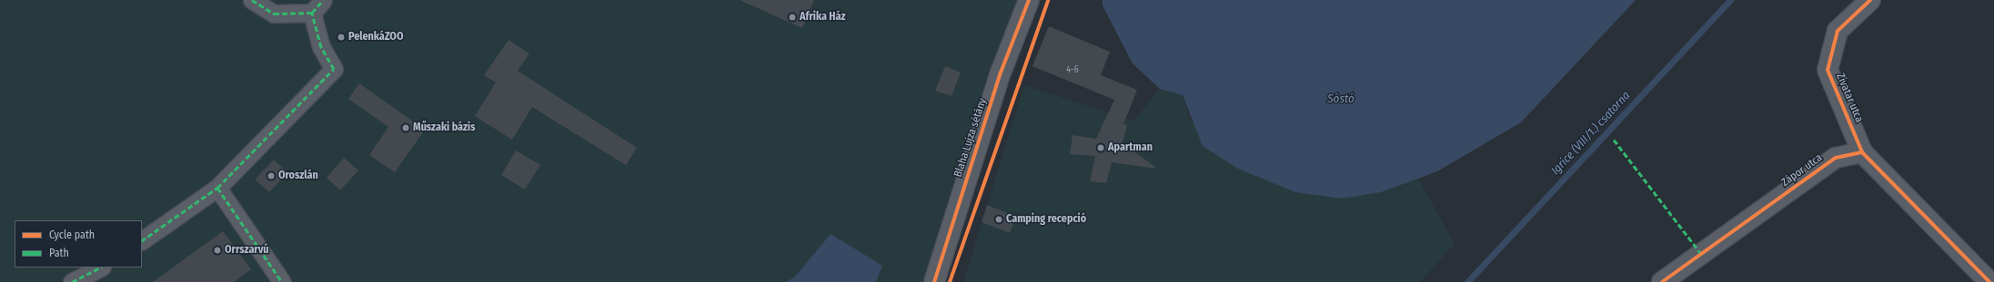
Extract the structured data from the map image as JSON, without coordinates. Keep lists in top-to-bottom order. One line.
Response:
{"streets":{"street":["Zivatar utca","Blaha Lujza sétány","Zápor utca"]},"crossings":[["Zivatar utca","Zápor utca"]],"water":["Sóstó","Igrice (VIII/1.) csatorna"],"places":["Afrika Ház","PelenkáZOO","Műszaki bázis","Apartman","Oroszlán","Camping recepció","Orrszarvú"],"house_numbers":["4-6"],"legend":["Cycle path","Path"]}
